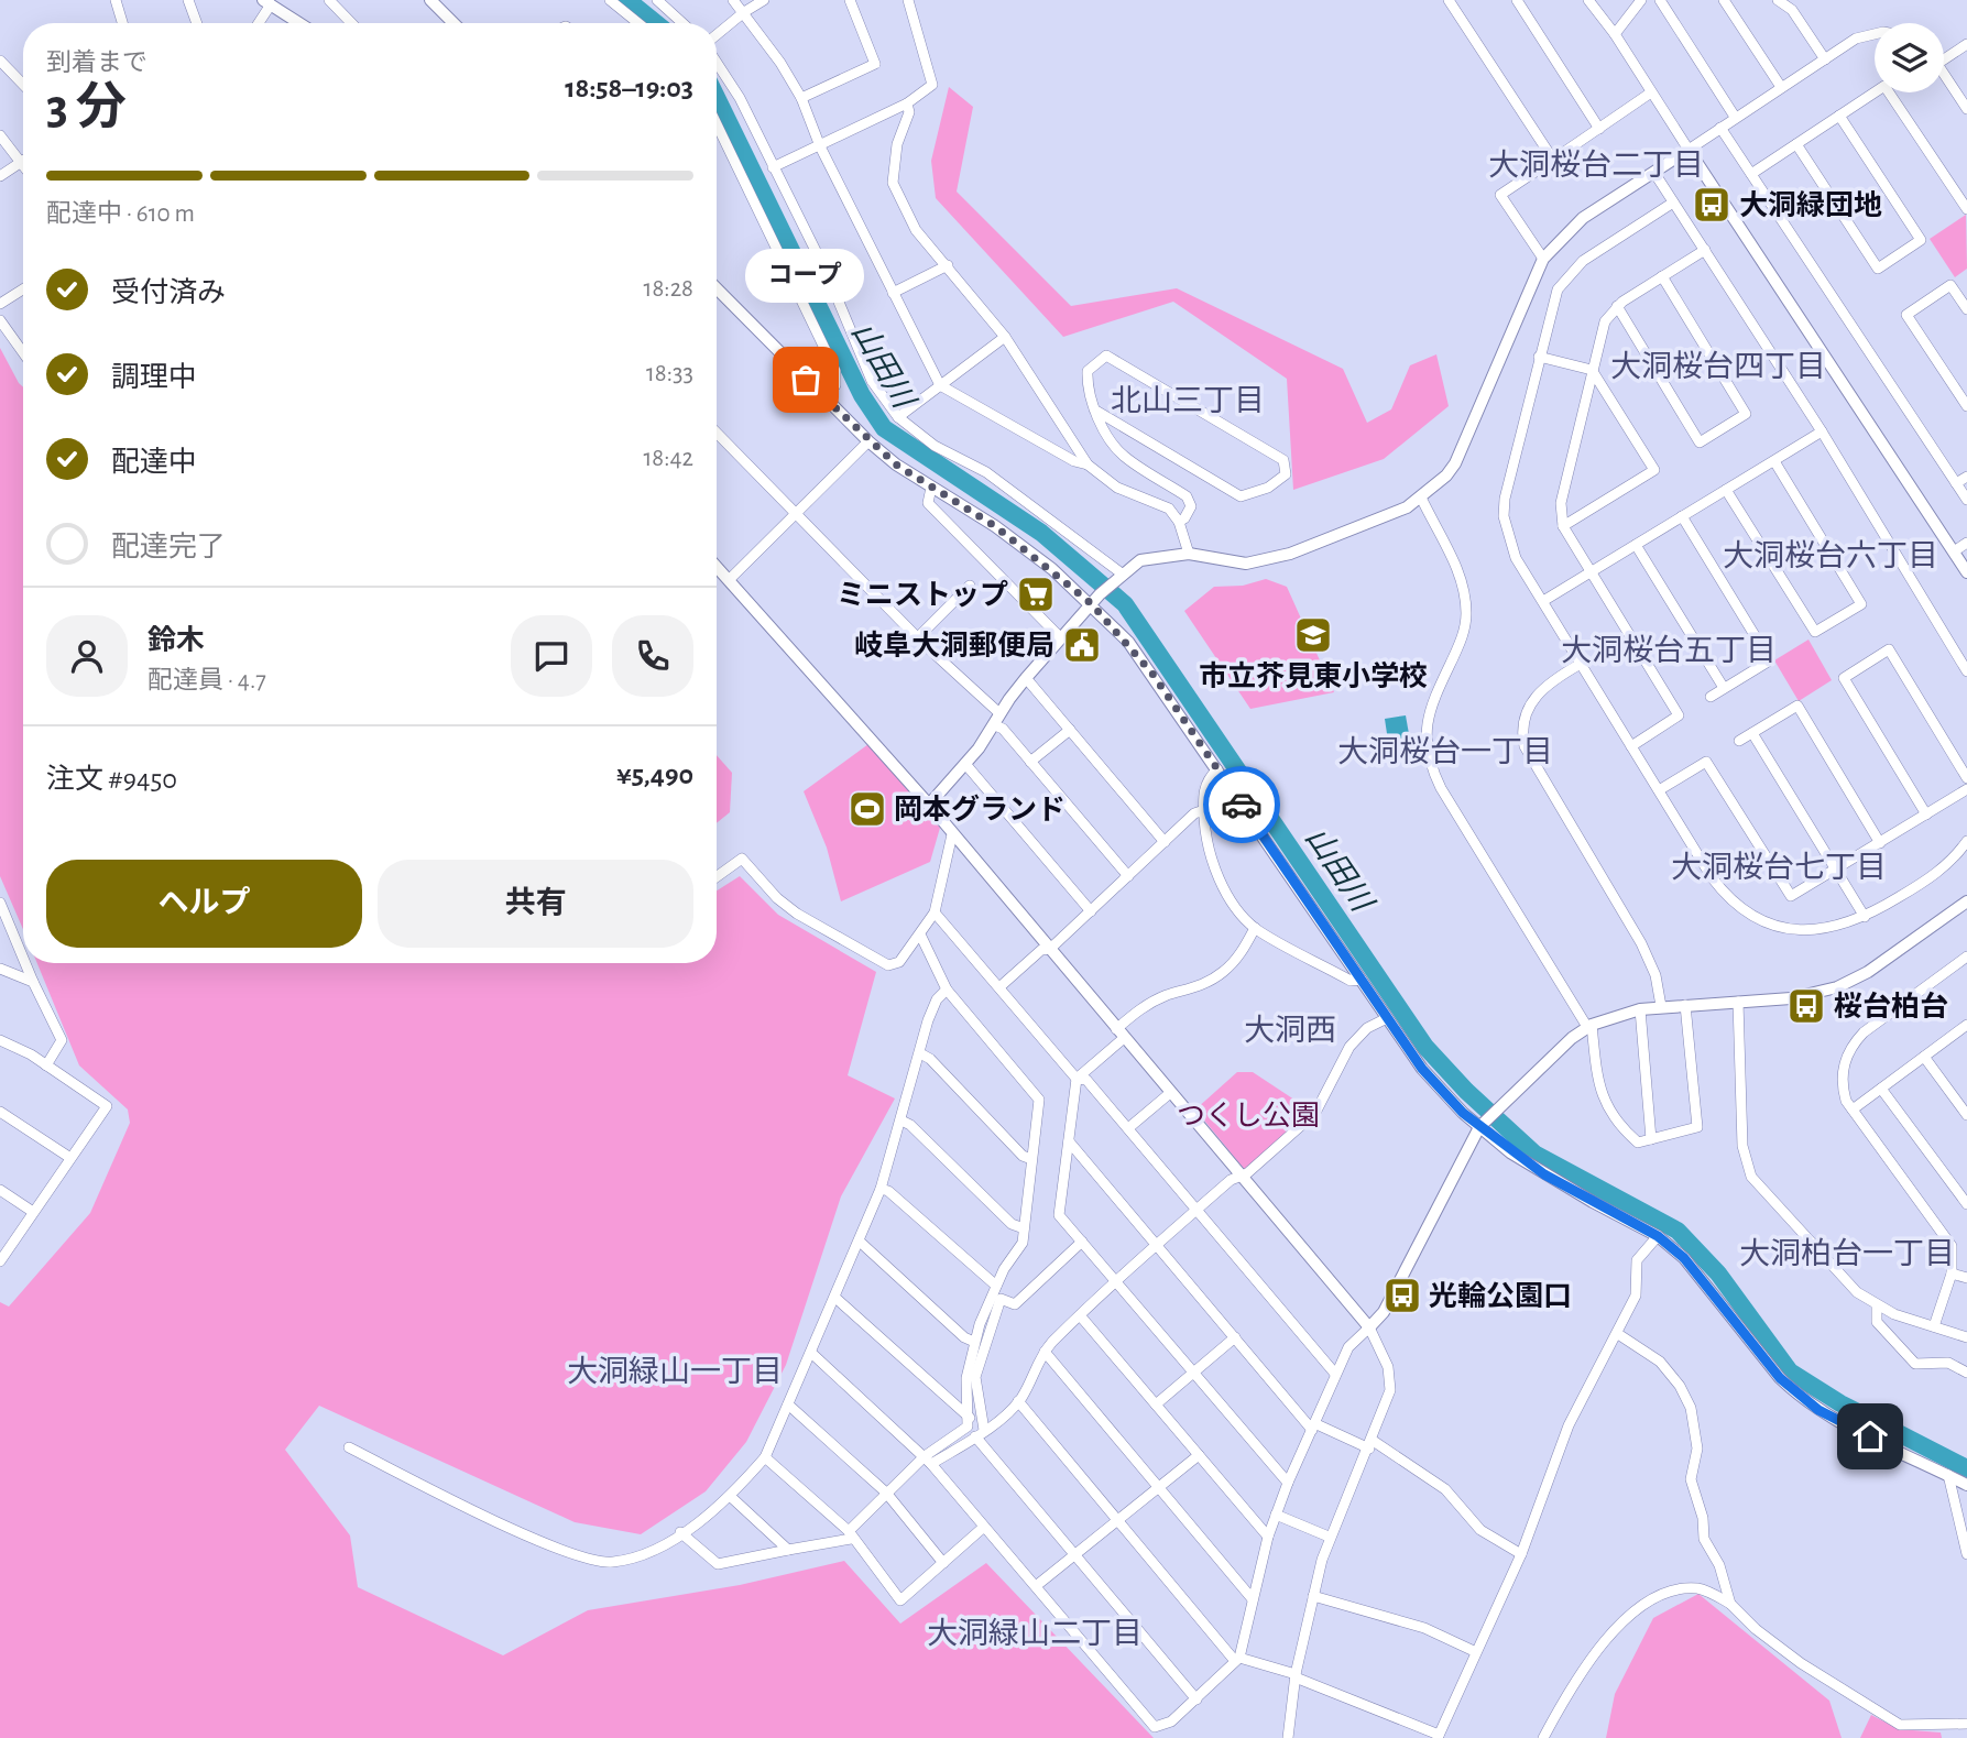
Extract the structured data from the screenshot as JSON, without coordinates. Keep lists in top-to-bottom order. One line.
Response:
{"districts":["大洞桜台二丁目","大洞桜台四丁目","北山三丁目","大洞桜台六丁目","大洞桜台五丁目","大洞桜台一丁目","大洞桜台七丁目","大洞西","大洞柏台一丁目","大洞緑山一丁目","大洞緑山二丁目"],"water":["山田川"],"parks":["つくし公園"],"places":{"bus stop":["大洞緑団地","桜台柏台","光輪公園口"],"other":["コープ"],"supermarket":["ミニストップ"],"school or university":["市立芥見東小学校"],"public building":["岐阜大洞郵便局"],"sports":["岡本グランド"]},"page":{"heading":["3 分","到着まで","18:58–19:03"],"panel":["鈴木","配達員 · 4.7","注文 #9450","¥5,490"],"bar":"配達中 · 610 m","list":[["受付済み","18:28"],["調理中","18:33"],["配達中","18:42"],"配達完了"],"bubble":"コープ","buttons":["ヘルプ","共有"]}}
